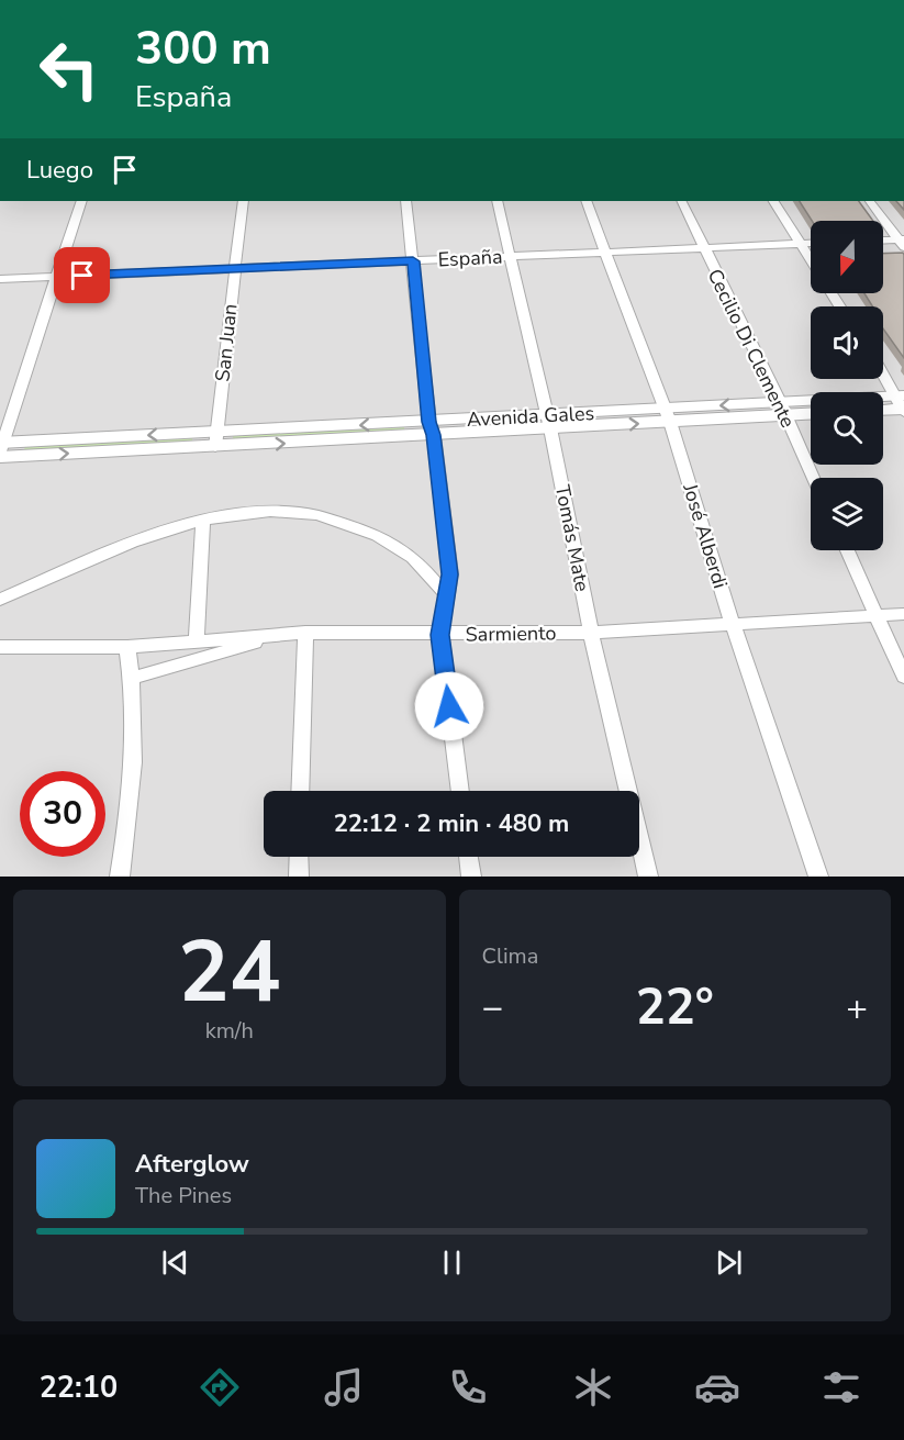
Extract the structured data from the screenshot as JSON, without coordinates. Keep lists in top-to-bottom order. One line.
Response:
{"streets":{"street":["España","San Juan","Cecilio Di Clemente","Avenida Gales","José Alberdi","Tomás Mate","Sarmiento"]},"crossings":[["España","San Juan"],["España","Cecilio Di Clemente"],["España","José Alberdi"],["España","Tomás Mate"],["San Juan","Avenida Gales"],["Cecilio Di Clemente","Avenida Gales"],["Avenida Gales","José Alberdi"],["Avenida Gales","Tomás Mate"],["José Alberdi","Sarmiento"],["Tomás Mate","Sarmiento"]],"north":"bottom","page":{"turn":["300 m","España"],"then":"Luego","limit":"30","trip":"22:12 · 2 min · 480 m","tile":[["24","km/h"],"Clima"],"heat":["−","22°","+"],"song":["Afterglow","The Pines"],"tabs":"22:10"}}
